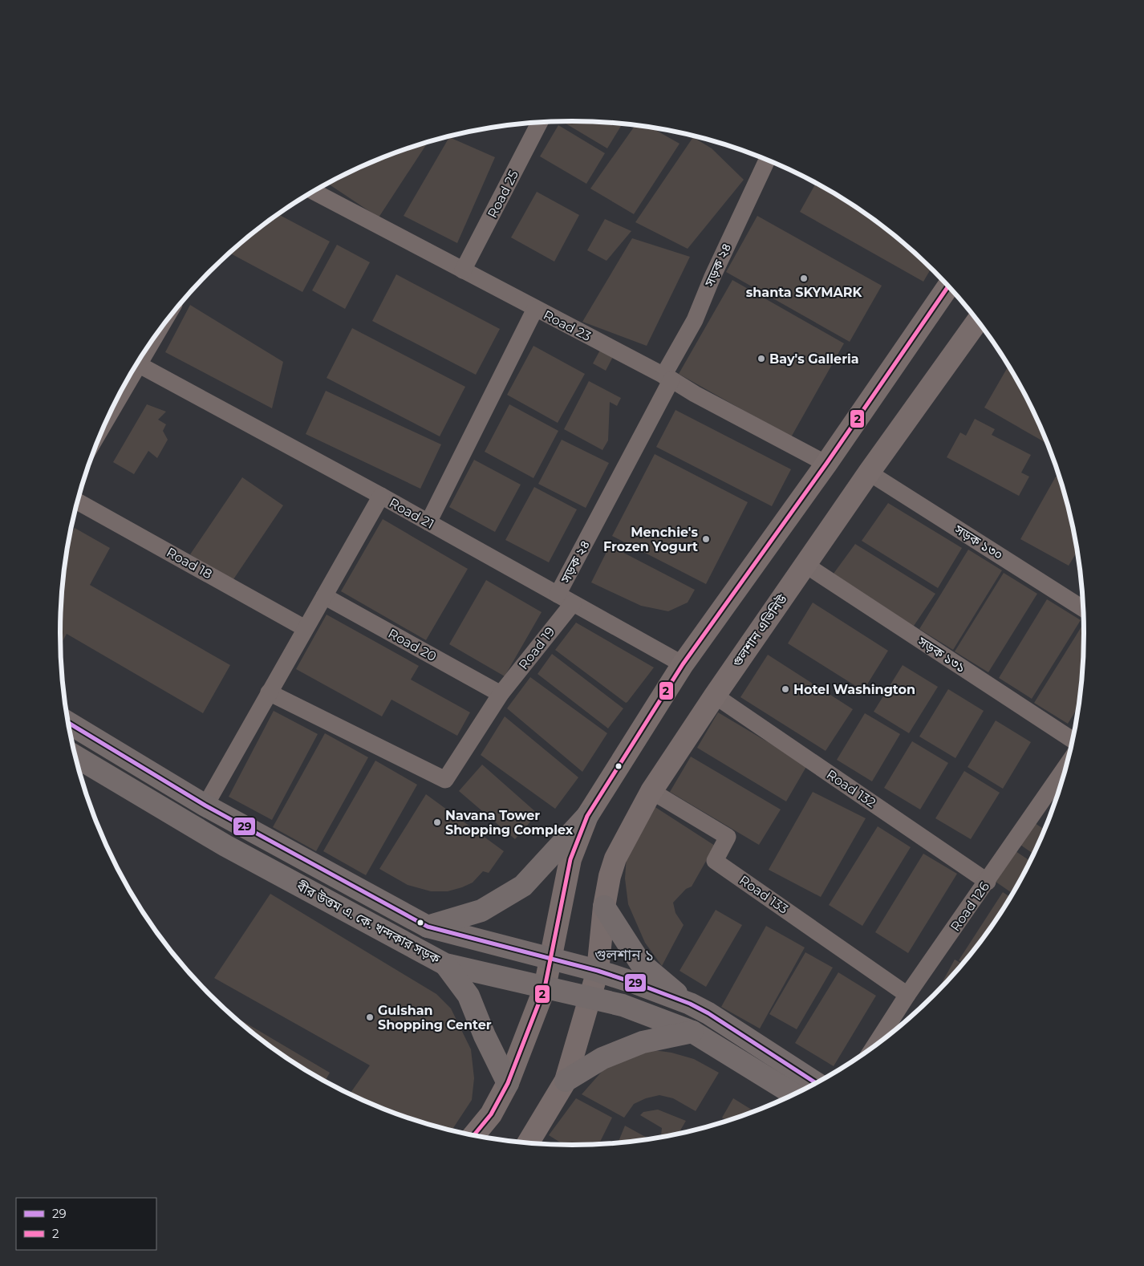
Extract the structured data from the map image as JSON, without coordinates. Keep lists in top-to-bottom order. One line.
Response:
{"streets":{"main road":["গুলশান এভিনিউ","বীর উত্তম এ. কে. খন্দকার সড়ক"],"street":["Road 25","সড়ক ২৪","Road 23","Road 21","সড়ক ১৩০","Road 18","Road 20","Road 19","সড়ক ১৩১","Road 132","Road 133","Road 126"]},"crossings":[["Road 25","Road 23"],["সড়ক ২৪","Road 23"],["সড়ক ২৪","Road 21"],["Road 21","Road 19"],["সড়ক ১৩০","গুলশান এভিনিউ"],["গুলশান এভিনিউ","সড়ক ১৩১"],["গুলশান এভিনিউ","Road 132"],["গুলশান এভিনিউ","Road 133"],["গুলশান এভিনিউ","বীর উত্তম এ. কে. খন্দকার সড়ক"],["Road 20","Road 19"],["Road 132","Road 126"],["Road 133","Road 126"]],"districts":["গুলশান ১"],"places":["shanta SKYMARK","Bay's Galleria","Menchie's Frozen Yogurt","Hotel Washington","Navana Tower Shopping Complex","Gulshan Shopping Center"],"lines":["transit line 2","transit line 29"],"legend":["29","2"]}
